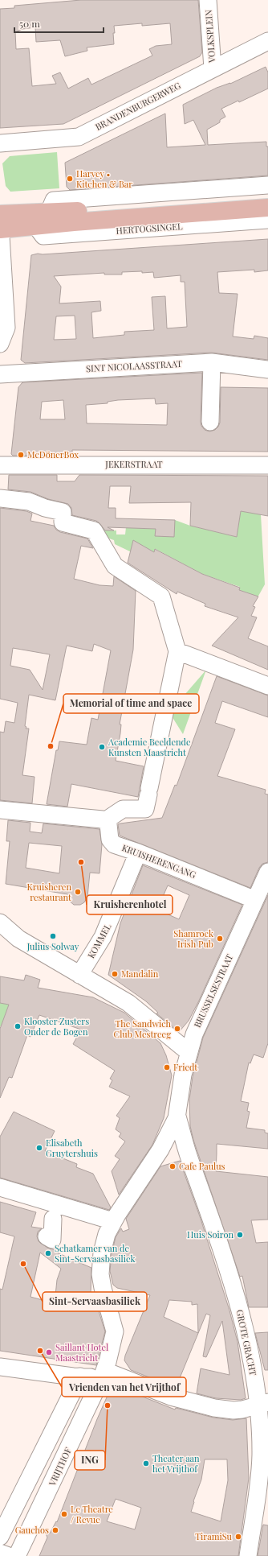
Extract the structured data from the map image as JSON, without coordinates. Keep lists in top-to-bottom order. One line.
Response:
{"streets":{"main road":["HERTOGSINGEL"],"street":["VOLKSPLEIN","BRANDENBURGERWEG","SINT NICOLAASSTRAAT","JEKERSTRAAT","KRUISHERENGANG","KOMMEL","BRUSSELSESTRAAT","GROTE GRACHT","VRIJTHOF"]},"crossings":[["VOLKSPLEIN","BRANDENBURGERWEG"],["KRUISHERENGANG","KOMMEL"],["KRUISHERENGANG","BRUSSELSESTRAAT"],["BRUSSELSESTRAAT","GROTE GRACHT"],["BRUSSELSESTRAAT","VRIJTHOF"]],"places":["Harvey • Kitchen & Bar","McDönerBox","Memorial of time and space","Academie Beeldende Kunsten Maastricht","Kruisherenhotel","Kruisheren restaurant","Julius Solway","Shamrock Irish Pub","Mandalin","Klooster Zusters Onder de Bogen","The Sandwich Club Mestreeg","Friedt","Elisabeth Gruytershuis","Cafe Paulus","Huis Soiron","Schatkamer van de Sint-Servaasbasiliek","Sint-Servaasbasiliek","Vrienden van het Vrijthof","Saillant Hotel Maastricht","ING","Theater aan het Vrijthof","Le Theatre / Revue","Gauchos","TiramiSu"],"scale_bar":"50 m"}
